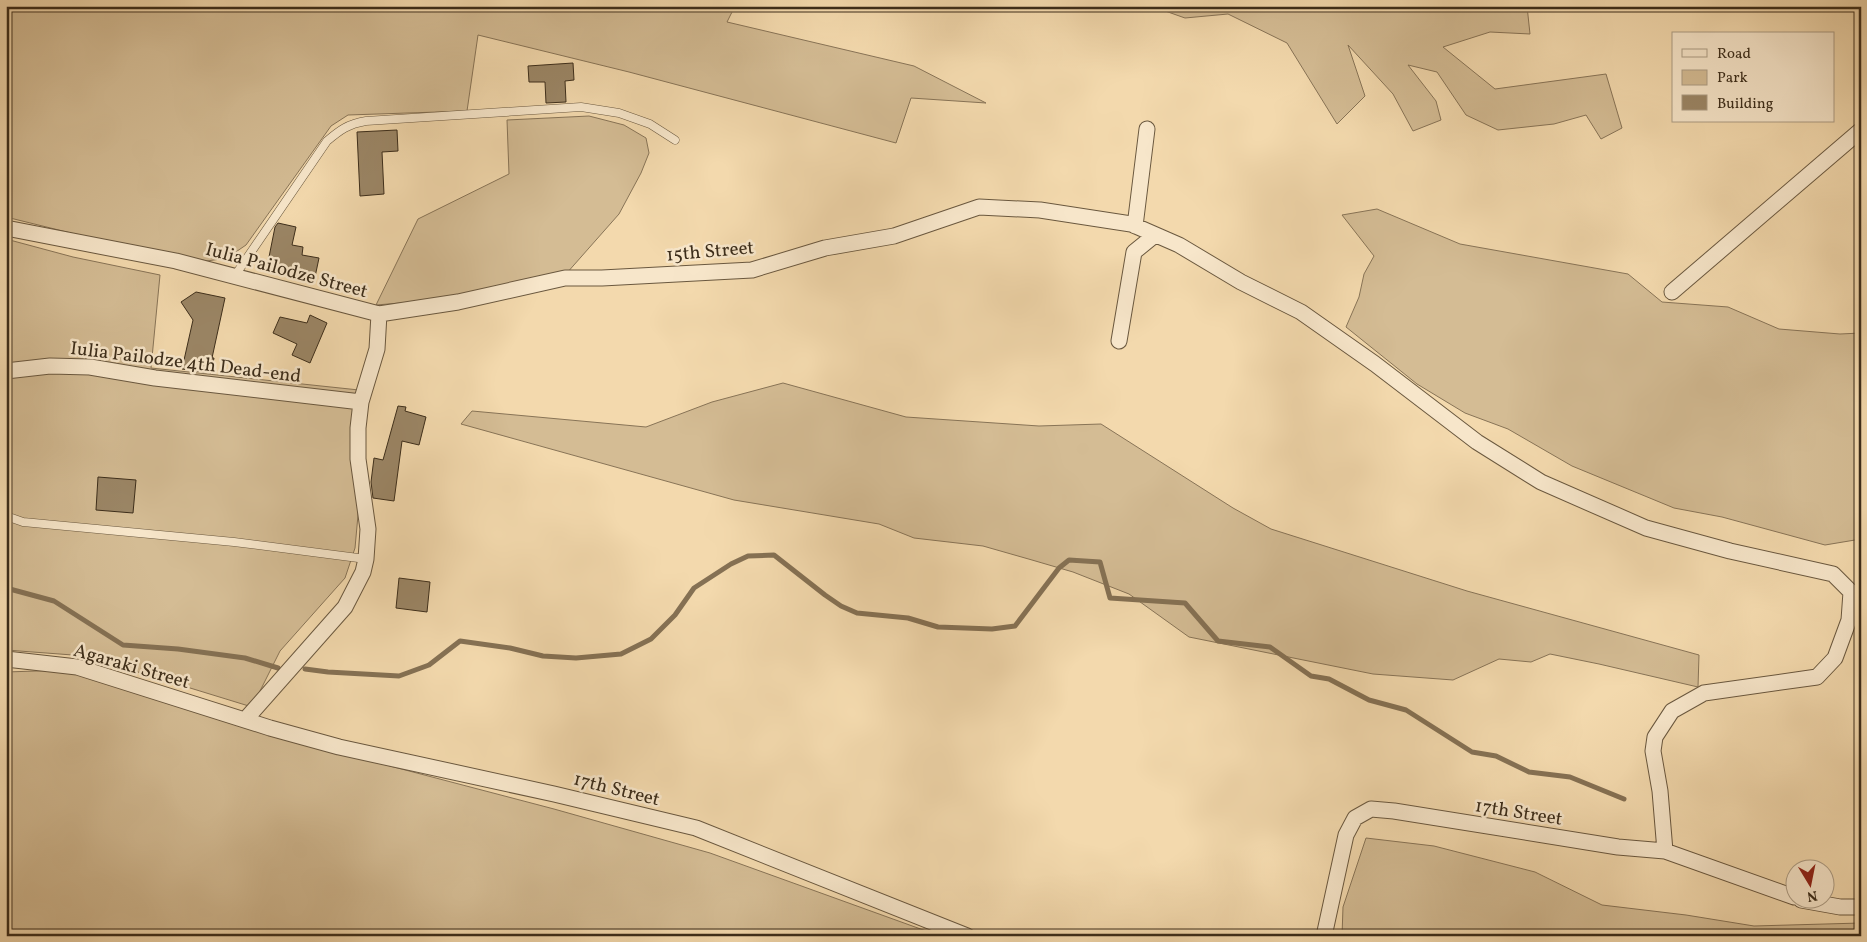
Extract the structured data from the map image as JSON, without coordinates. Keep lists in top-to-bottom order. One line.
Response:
{"streets":{"street":["15th Street","Iulia Pailodze Street","Iulia Pailodze 4th Dead-end","Agaraki Street","17th Street"]},"crossings":[["15th Street","Iulia Pailodze Street"],["15th Street","17th Street"],["Iulia Pailodze Street","Iulia Pailodze 4th Dead-end"],["Iulia Pailodze Street","Agaraki Street"],["Iulia Pailodze Street","17th Street"],["Agaraki Street","17th Street"]],"legend":["Road","Park","Building"],"north":"bottom"}
